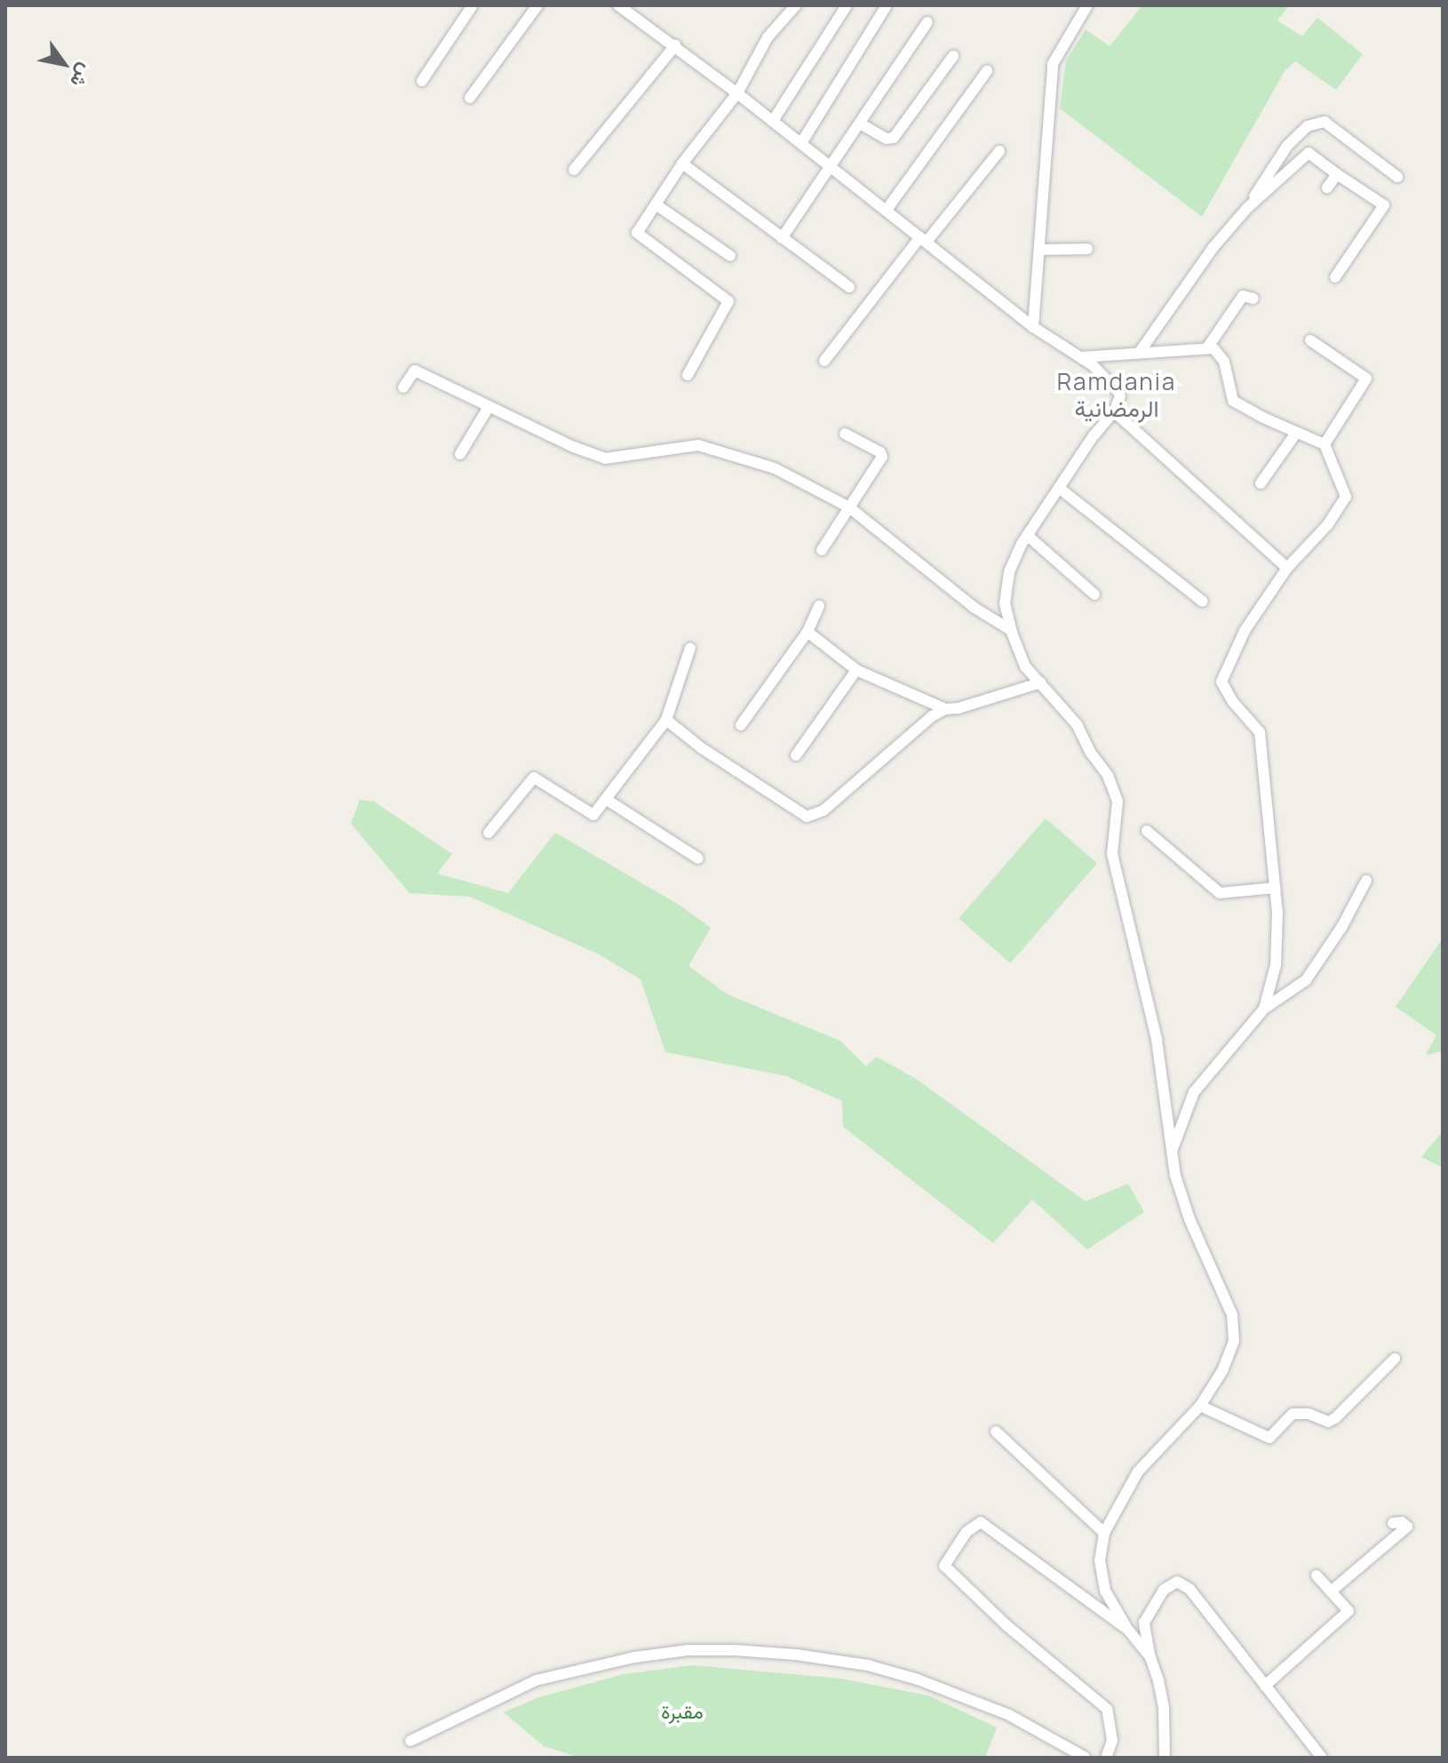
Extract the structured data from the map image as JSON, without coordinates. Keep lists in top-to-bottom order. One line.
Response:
{"districts":["Ramdania الرمضانية"],"parks":["مقبرة"],"north":"bottom right"}
